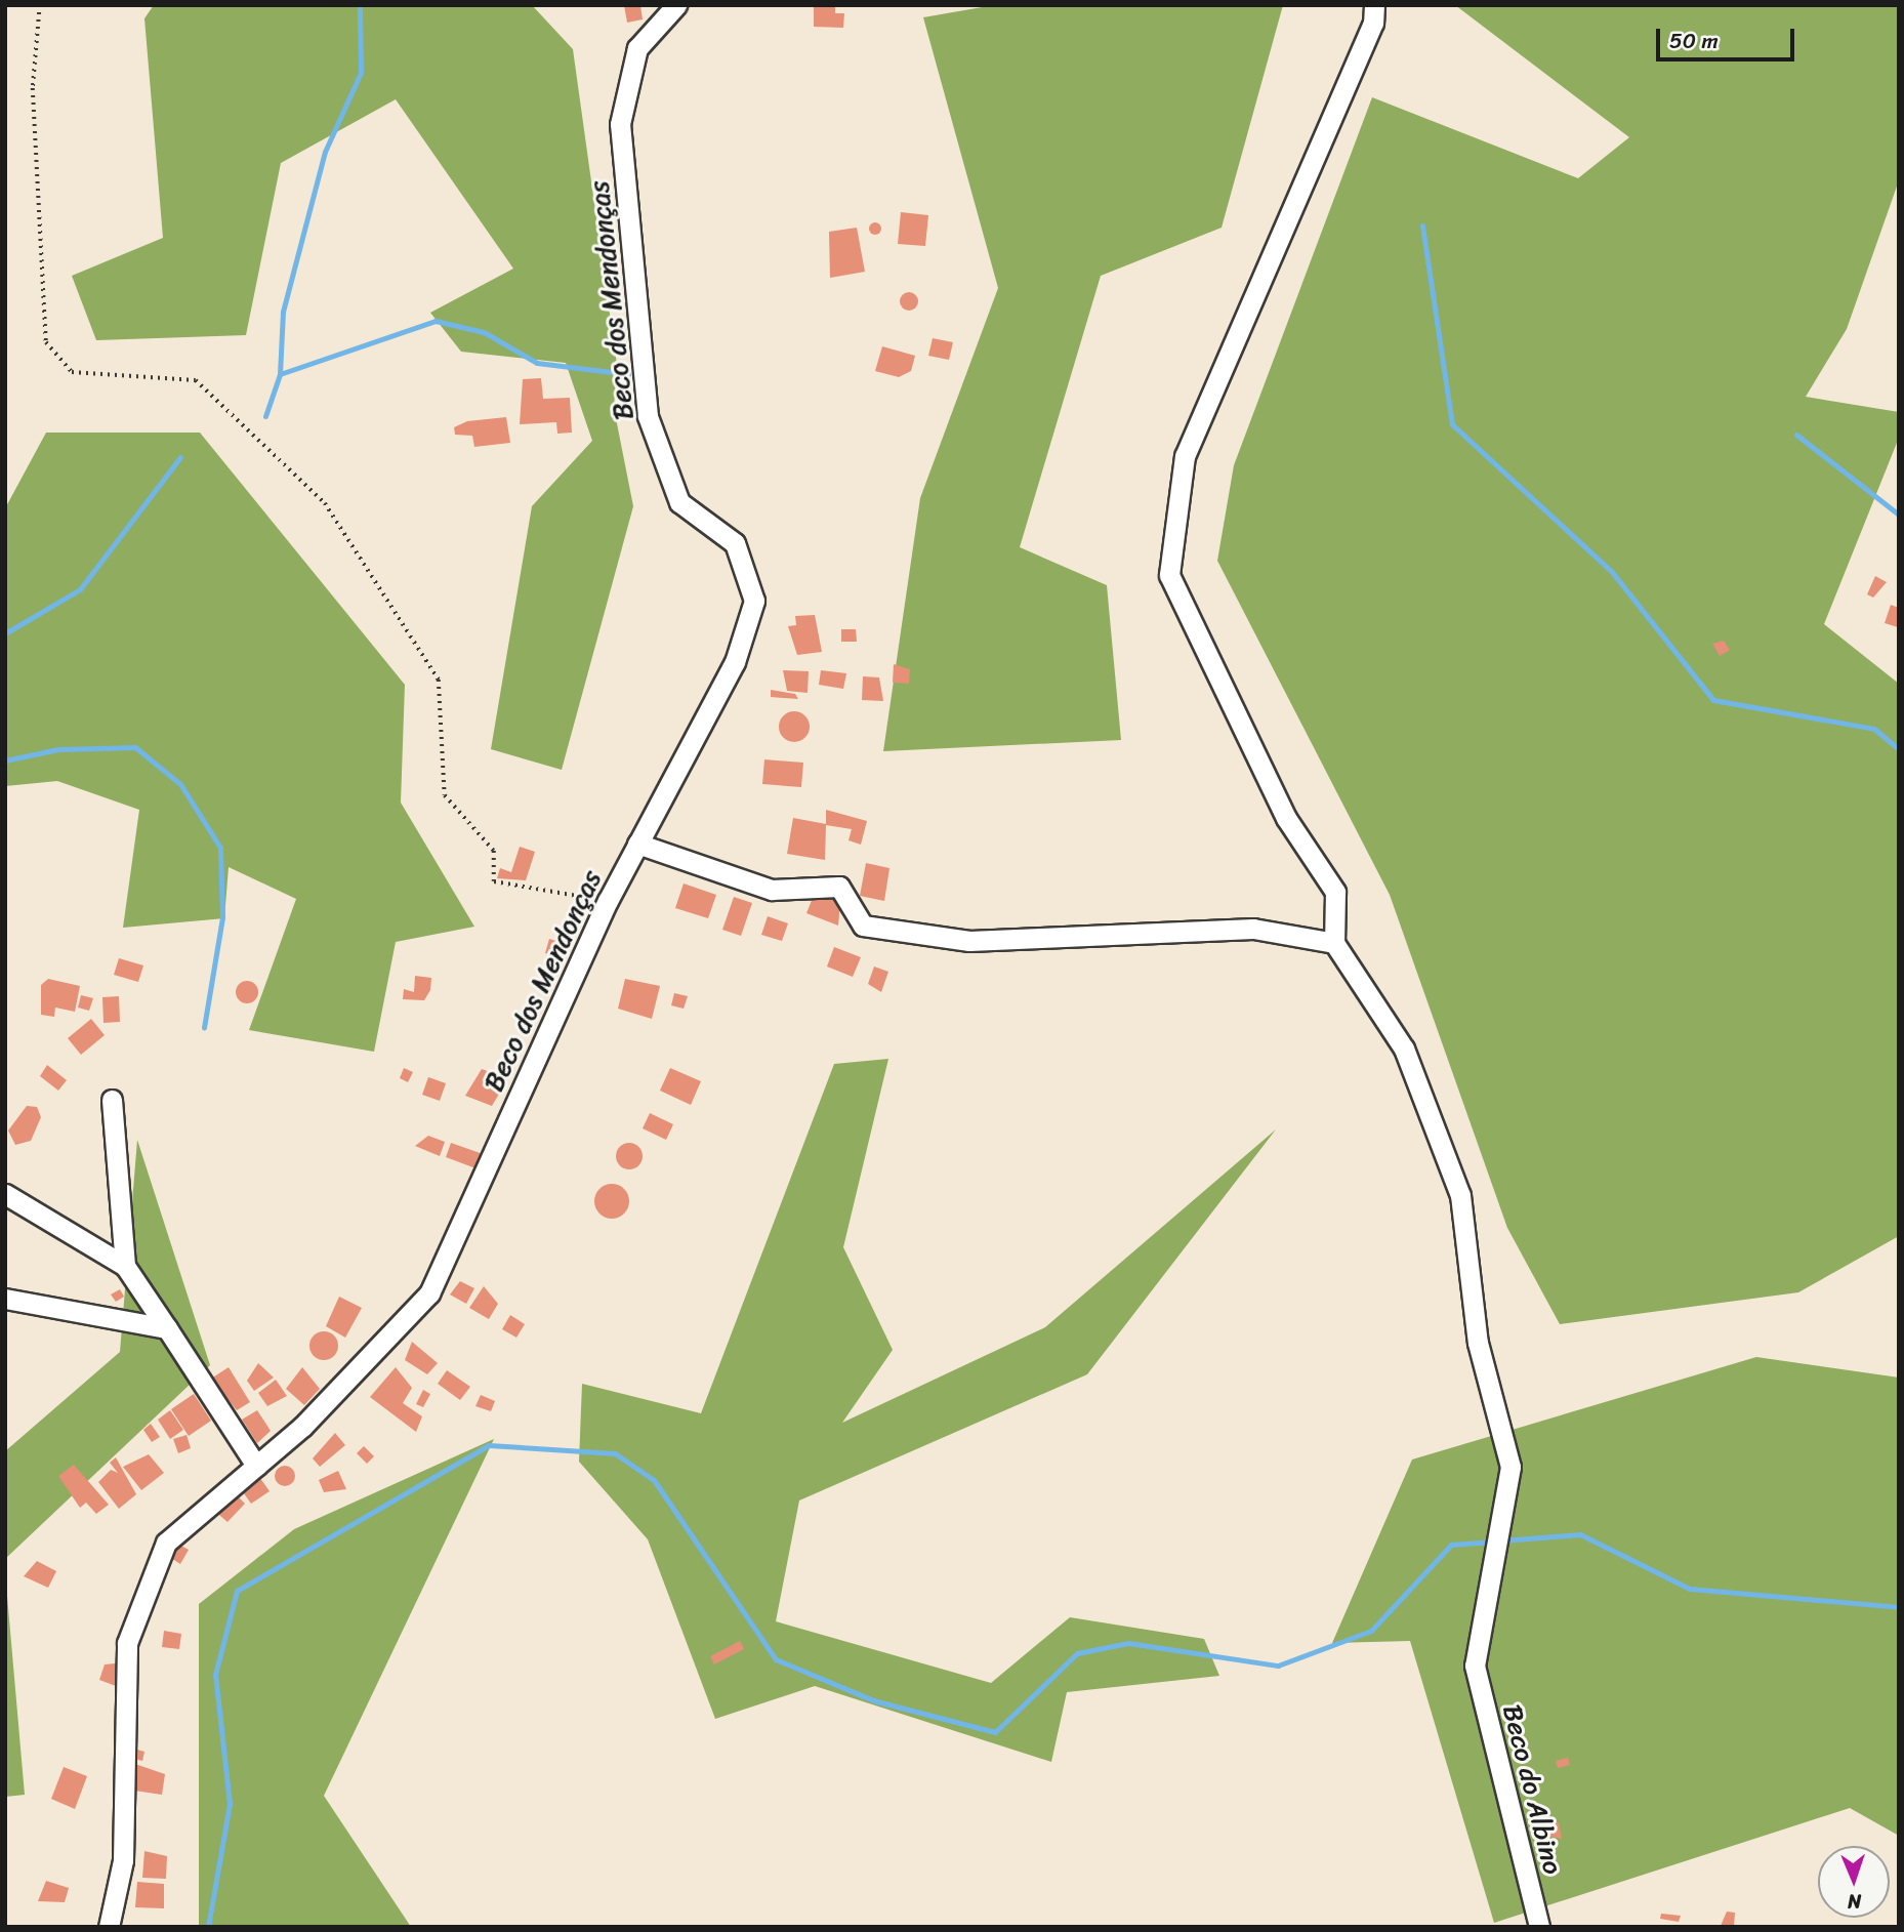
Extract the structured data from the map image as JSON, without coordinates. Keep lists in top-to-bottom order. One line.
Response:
{"streets":{"street":["Beco dos Mendonças","Beco do Albino"]},"scale_bar":"50 m","north":"bottom"}
